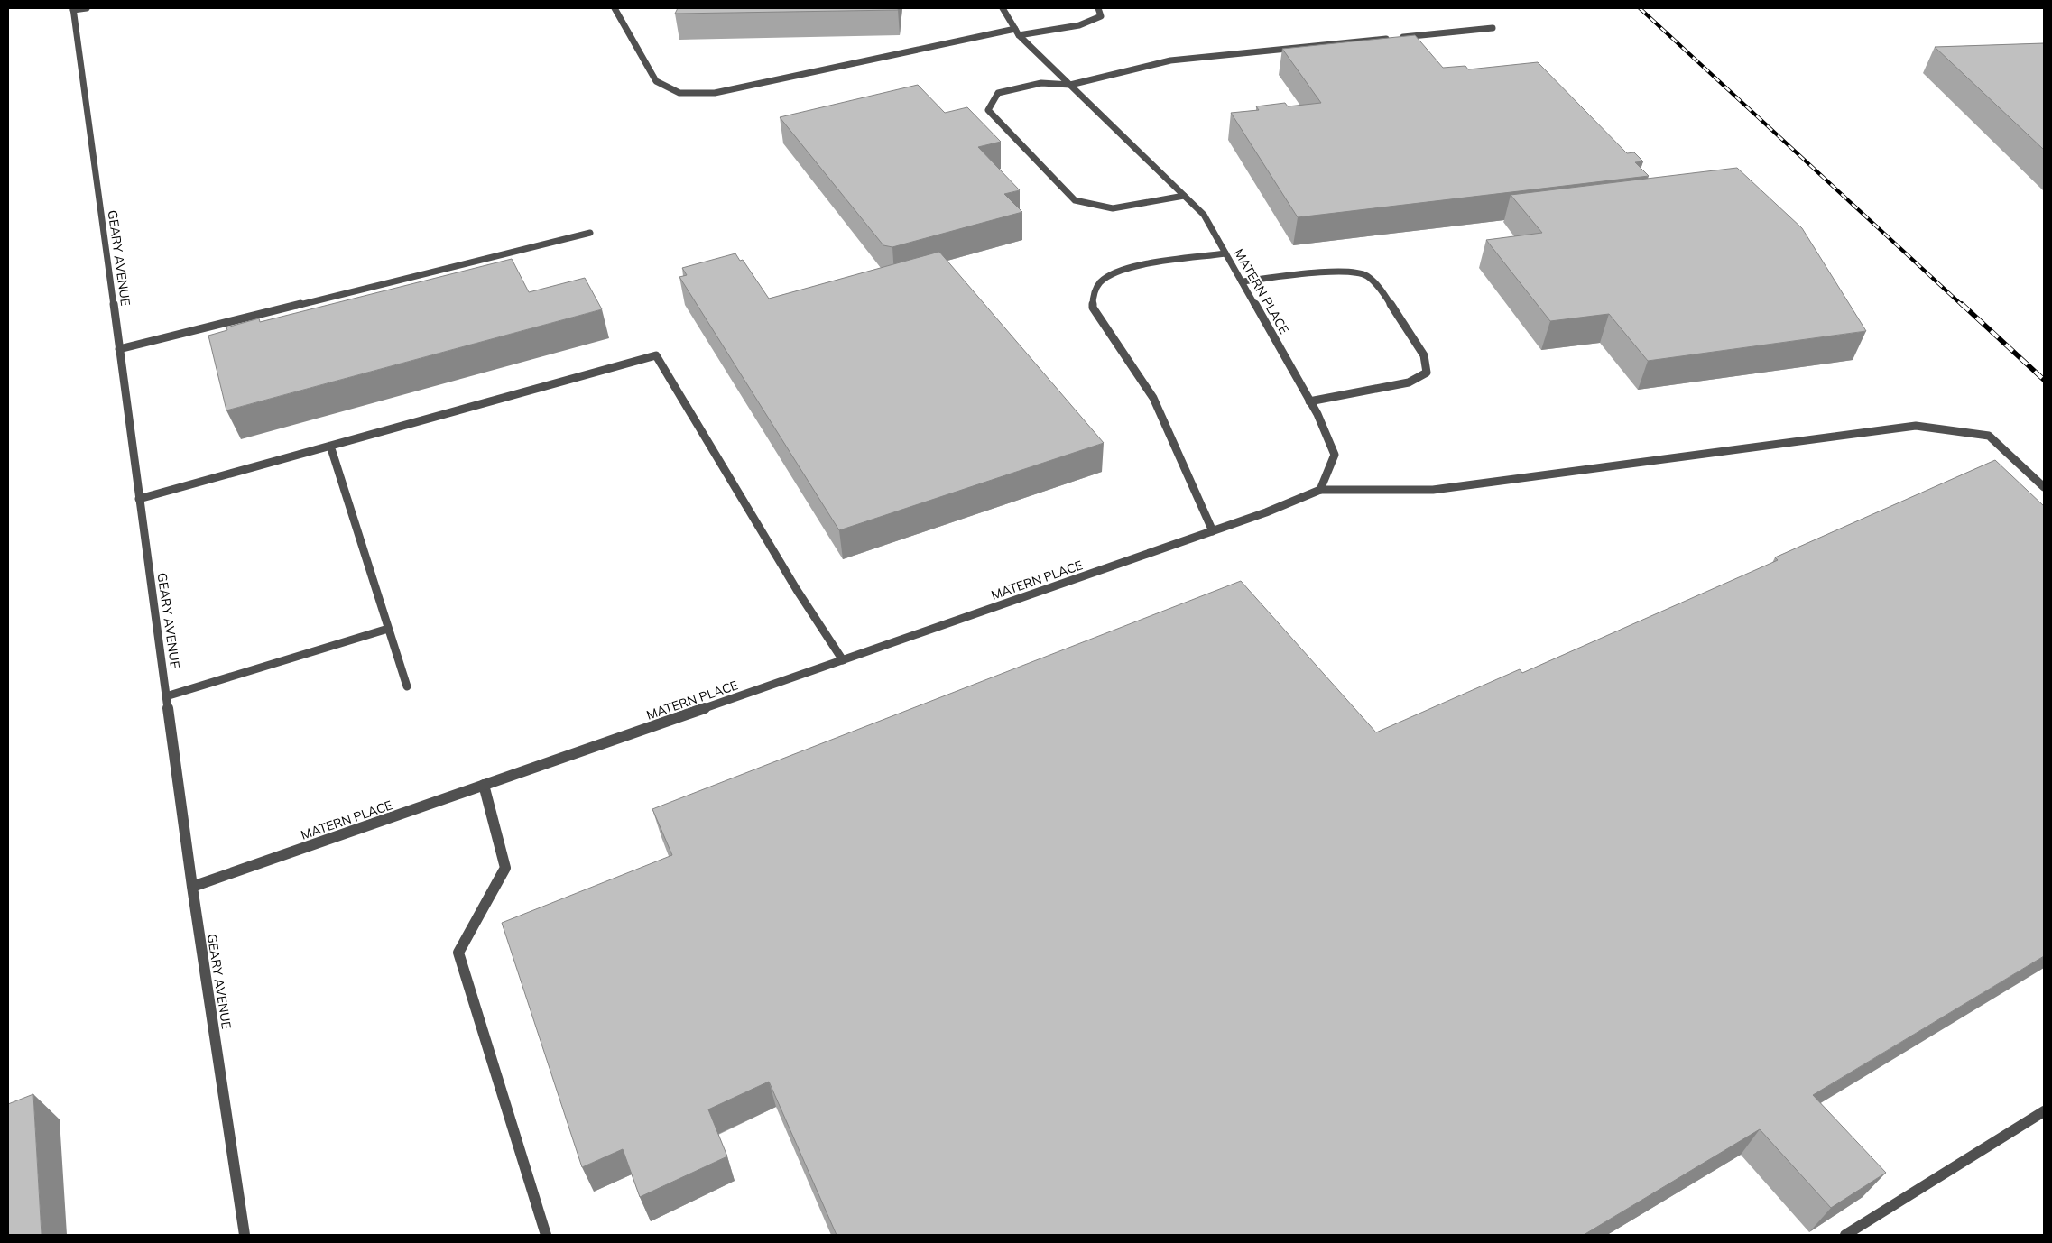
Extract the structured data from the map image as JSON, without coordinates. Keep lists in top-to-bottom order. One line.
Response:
{"streets":{"street":["GEARY AVENUE","MATERN PLACE"]},"crossings":[["GEARY AVENUE","MATERN PLACE"]]}
